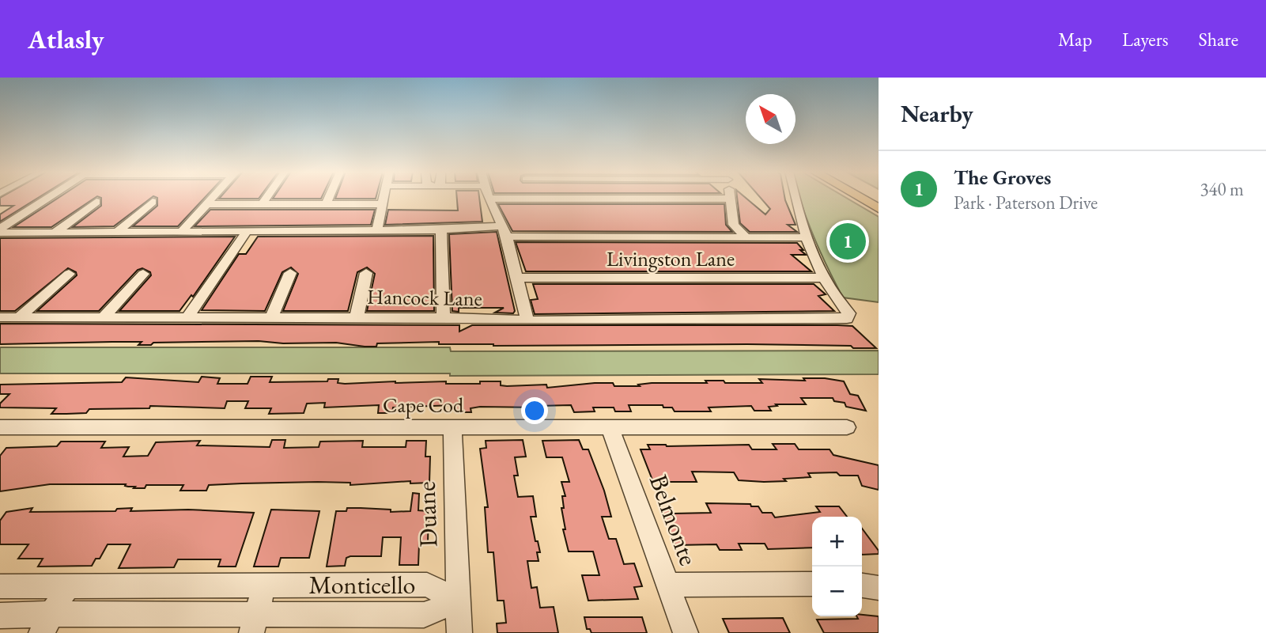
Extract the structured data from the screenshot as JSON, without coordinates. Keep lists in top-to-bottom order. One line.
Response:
{"streets":{"street":["Livingston Lane","Hancock Lane","Cape Cod","Duane","Belmonte","Monticello"]},"crossings":[["Livingston Lane","Hancock Lane"],["Cape Cod","Duane"],["Cape Cod","Belmonte"],["Duane","Monticello"]],"north":"top left","page":{"header":"Atlasly","nav":["Map","Layers","Share"],"heading":"Nearby","list":[{"mark":"1","name":"The Groves","note":"Park · Paterson Drive","value":"340 m"}],"pins":"1","map_buttons":["+","−"]}}
